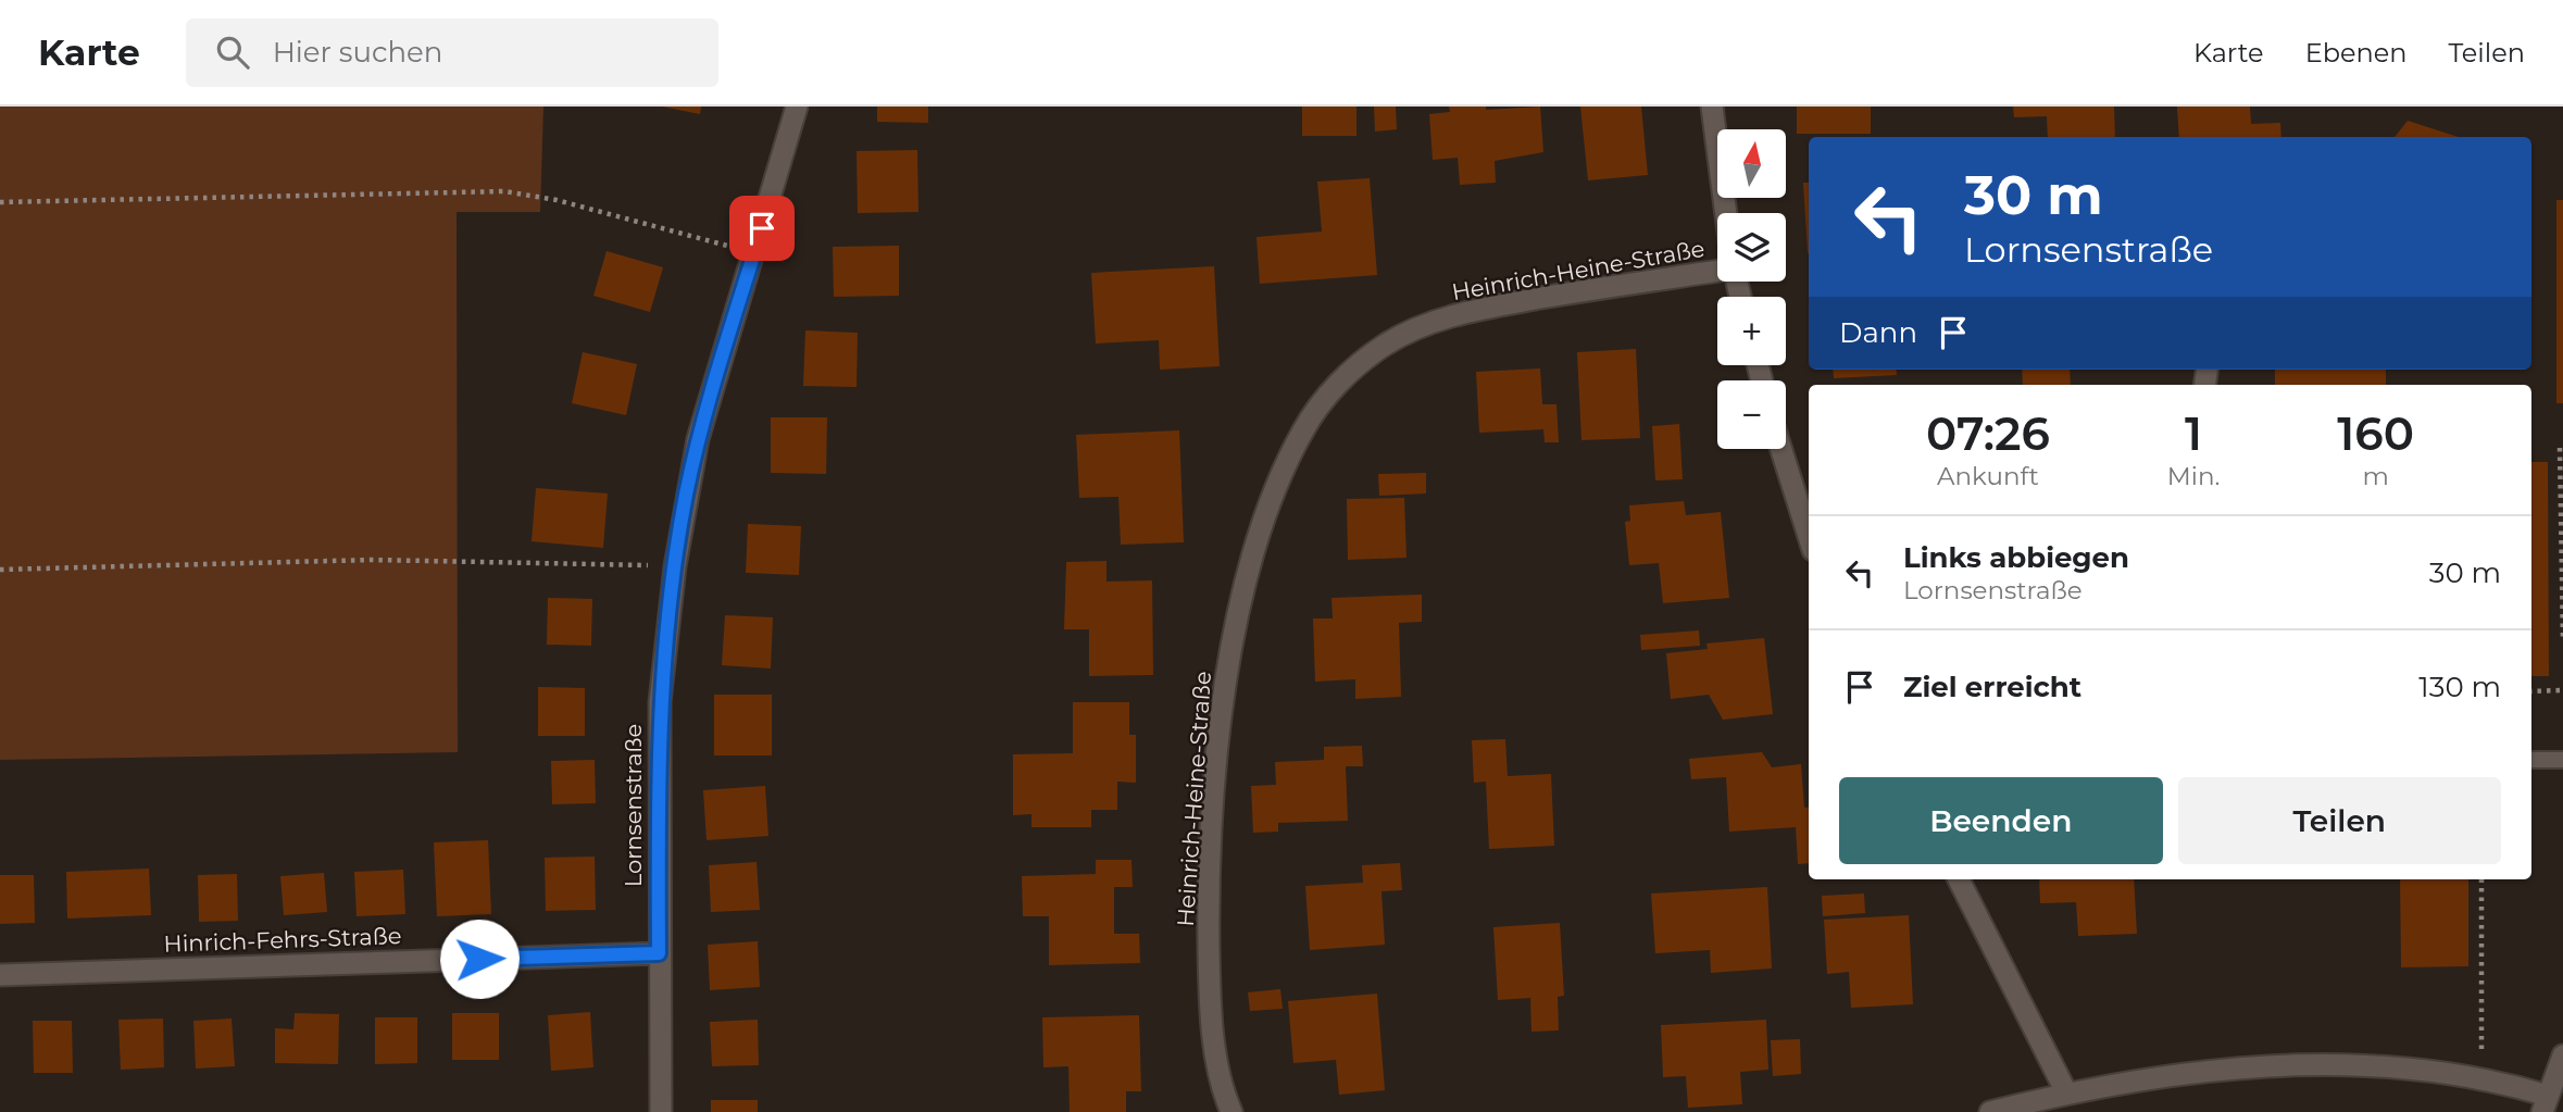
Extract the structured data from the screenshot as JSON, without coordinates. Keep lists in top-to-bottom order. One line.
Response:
{"streets":{"street":["Heinrich-Heine-Straße","Lornsenstraße","Hinrich-Fehrs-Straße"]},"crossings":[["Lornsenstraße","Hinrich-Fehrs-Straße"]],"north":"top","page":{"header":"Karte","search":"Hier suchen","nav":["Karte","Ebenen","Teilen"],"map_buttons":["+","−"],"turn":["30 m","Lornsenstraße"],"then":"Dann","eta":["07:26","Ankunft","1","Min.","160","m"],"list":[{"name":"Links abbiegen","note":"Lornsenstraße","value":"30 m"},{"name":"Ziel erreicht","value":"130 m"}],"buttons":["Beenden","Teilen"]}}
